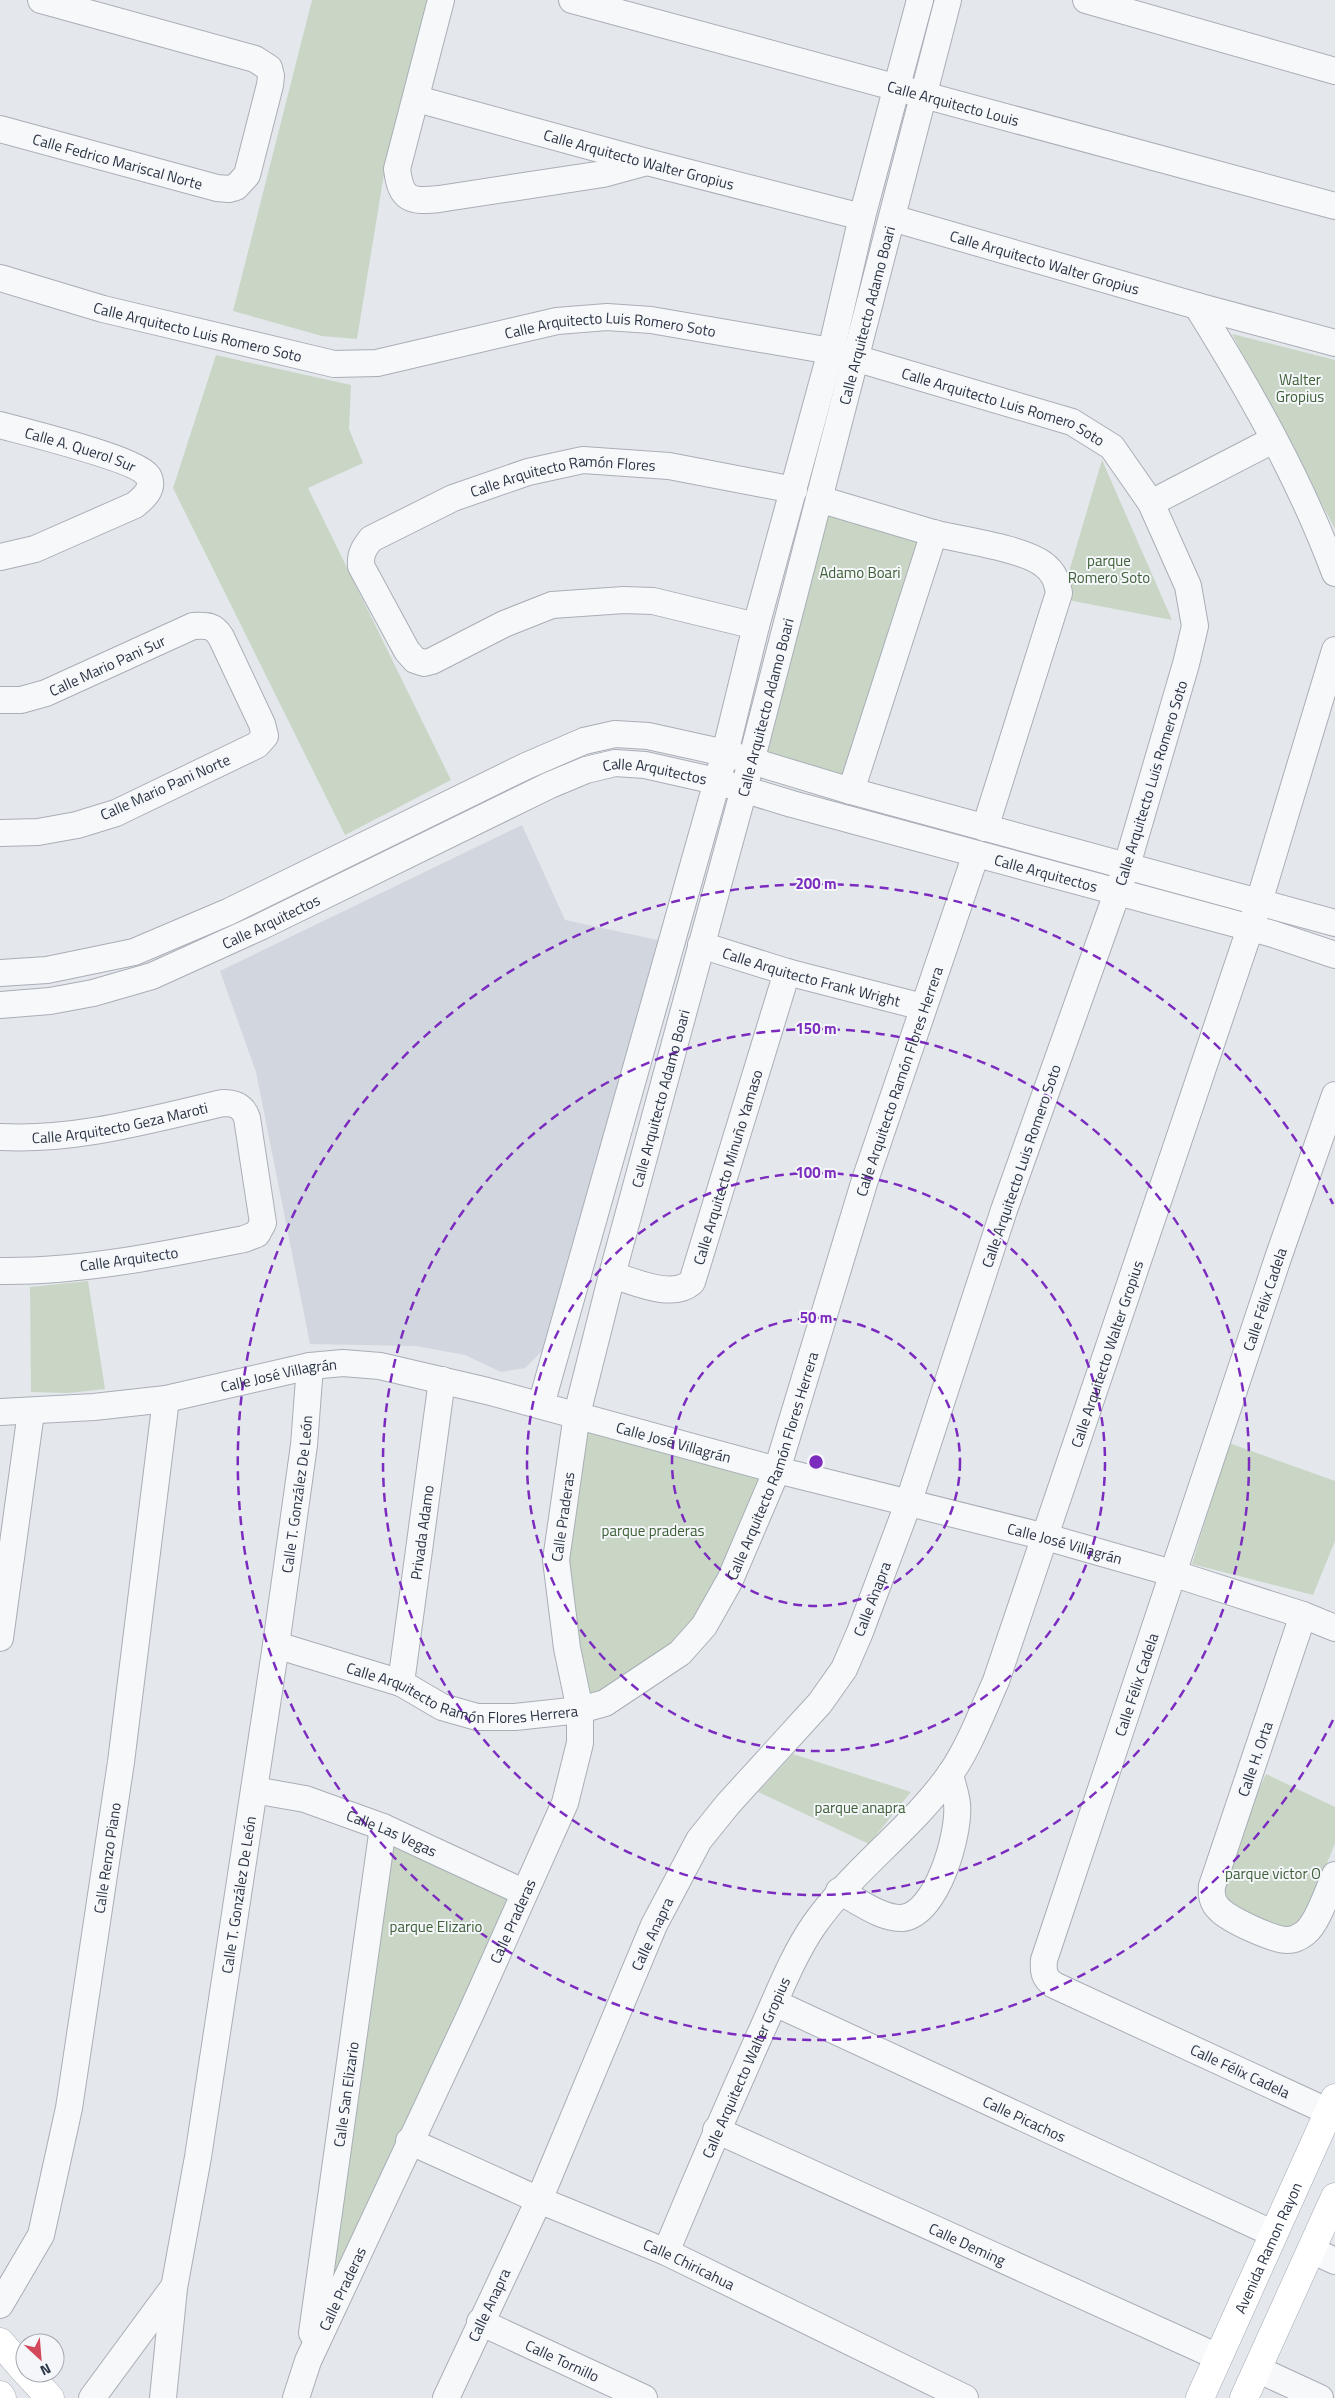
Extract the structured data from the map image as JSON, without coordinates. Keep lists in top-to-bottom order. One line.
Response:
{"streets":{"main road":["Avenida Ramon Rayon"],"street":["Calle Arquitecto Louis","Calle Arquitecto Walter Gropius","Calle Fedrico Mariscal Norte","Calle Arquitecto Adamo Boari","Calle Arquitecto Luis Romero Soto","Calle A. Querol Sur","Calle Arquitecto Ramón Flores","Calle Mario Pani Sur","Calle Arquitectos","Calle Mario Pani Norte","Calle Arquitecto Frank Wright","Calle Arquitecto Ramón Flores Herrera","Calle Arquitecto Geza Maroti","Calle Arquitecto Minuño Yamaso","Calle Arquitecto","Calle Félix Cadela","Calle José Villagrán","Calle T. González De León","Calle Praderas","Privada Adamo","Calle Anapra","Calle H. Orta","Calle Las Vegas","Calle Renzo Piano","Calle San Elizario","Calle Picachos","Calle Deming","Calle Chiricahua","Calle Tornillo"]},"crossings":[["Calle Arquitecto Louis","Calle Arquitecto Adamo Boari"],["Calle Arquitecto Walter Gropius","Calle Arquitecto Adamo Boari"],["Calle Arquitecto Walter Gropius","Calle Arquitectos"],["Calle Arquitecto Walter Gropius","Calle José Villagrán"],["Calle Arquitecto Walter Gropius","Calle Picachos"],["Calle Arquitecto Walter Gropius","Calle Deming"],["Calle Arquitecto Walter Gropius","Calle Chiricahua"],["Calle Arquitecto Adamo Boari","Calle Arquitecto Luis Romero Soto"],["Calle Arquitecto Adamo Boari","Calle Arquitecto Ramón Flores"],["Calle Arquitecto Adamo Boari","Calle Arquitectos"],["Calle Arquitecto Adamo Boari","Calle Arquitecto Frank Wright"],["Calle Arquitecto Adamo Boari","Calle Arquitecto Minuño Yamaso"],["Calle Arquitecto Adamo Boari","Calle José Villagrán"],["Calle Arquitecto Adamo Boari","Calle Praderas"],["Calle Arquitecto Luis Romero Soto","Calle Arquitectos"],["Calle Arquitecto Luis Romero Soto","Calle José Villagrán"],["Calle Arquitecto Luis Romero Soto","Calle Anapra"],["Calle Mario Pani Sur","Calle Mario Pani Norte"],["Calle Arquitectos","Calle Arquitecto Ramón Flores Herrera"],["Calle Arquitecto Frank Wright","Calle Arquitecto Ramón Flores Herrera"],["Calle Arquitecto Frank Wright","Calle Arquitecto Minuño Yamaso"],["Calle Arquitecto Ramón Flores Herrera","Calle José Villagrán"],["Calle Arquitecto Ramón Flores Herrera","Calle T. González De León"],["Calle Arquitecto Ramón Flores Herrera","Calle Praderas"],["Calle Arquitecto Ramón Flores Herrera","Privada Adamo"],["Calle Arquitecto Geza Maroti","Calle Arquitecto"],["Calle Félix Cadela","Calle José Villagrán"],["Calle Félix Cadela","Avenida Ramon Rayon"],["Calle José Villagrán","Calle T. González De León"],["Calle José Villagrán","Calle Praderas"],["Calle José Villagrán","Privada Adamo"],["Calle José Villagrán","Calle Anapra"],["Calle José Villagrán","Calle H. Orta"],["Calle José Villagrán","Calle Renzo Piano"],["Calle T. González De León","Calle Las Vegas"],["Calle Praderas","Calle Las Vegas"],["Calle Praderas","Calle San Elizario"],["Calle Praderas","Calle Chiricahua"],["Calle Anapra","Calle Chiricahua"],["Calle Anapra","Calle Tornillo"],["Calle Las Vegas","Calle San Elizario"],["Calle Picachos","Avenida Ramon Rayon"],["Calle Deming","Avenida Ramon Rayon"]],"parks":["Walter Gropius","parque Romero Soto","Adamo Boari","parque praderas","parque anapra","parque victor O","parque Elizario"],"north":"bottom right","rings":["200 m","150 m","100 m","50 m"]}
